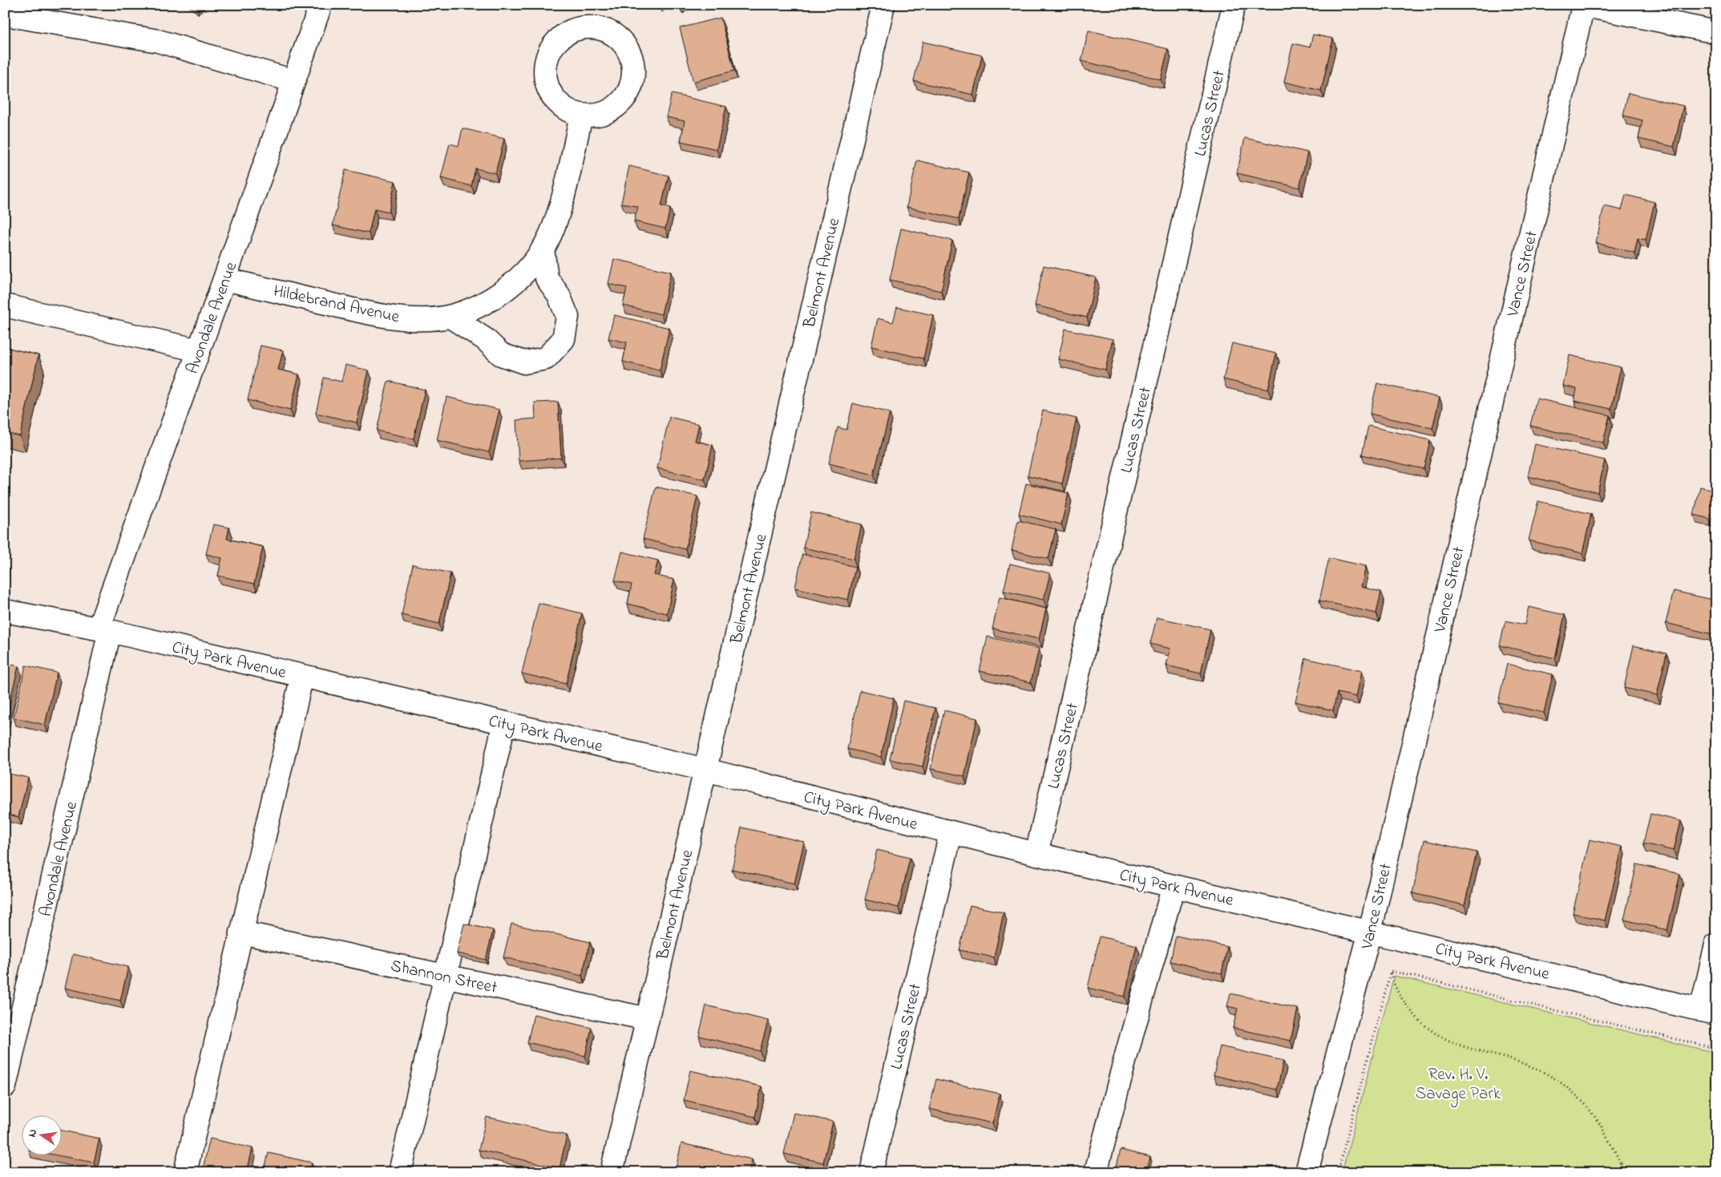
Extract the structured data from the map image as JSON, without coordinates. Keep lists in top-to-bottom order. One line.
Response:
{"streets":{"street":["Lucas Street","Belmont Avenue","Vance Street","Hildebrand Avenue","Avondale Avenue","City Park Avenue","Shannon Street"]},"crossings":[["Lucas Street","City Park Avenue"],["Belmont Avenue","City Park Avenue"],["Belmont Avenue","Shannon Street"],["Vance Street","City Park Avenue"],["Hildebrand Avenue","Avondale Avenue"],["Avondale Avenue","City Park Avenue"]],"parks":["Rev. H. V. Savage Park"],"north":"left"}
